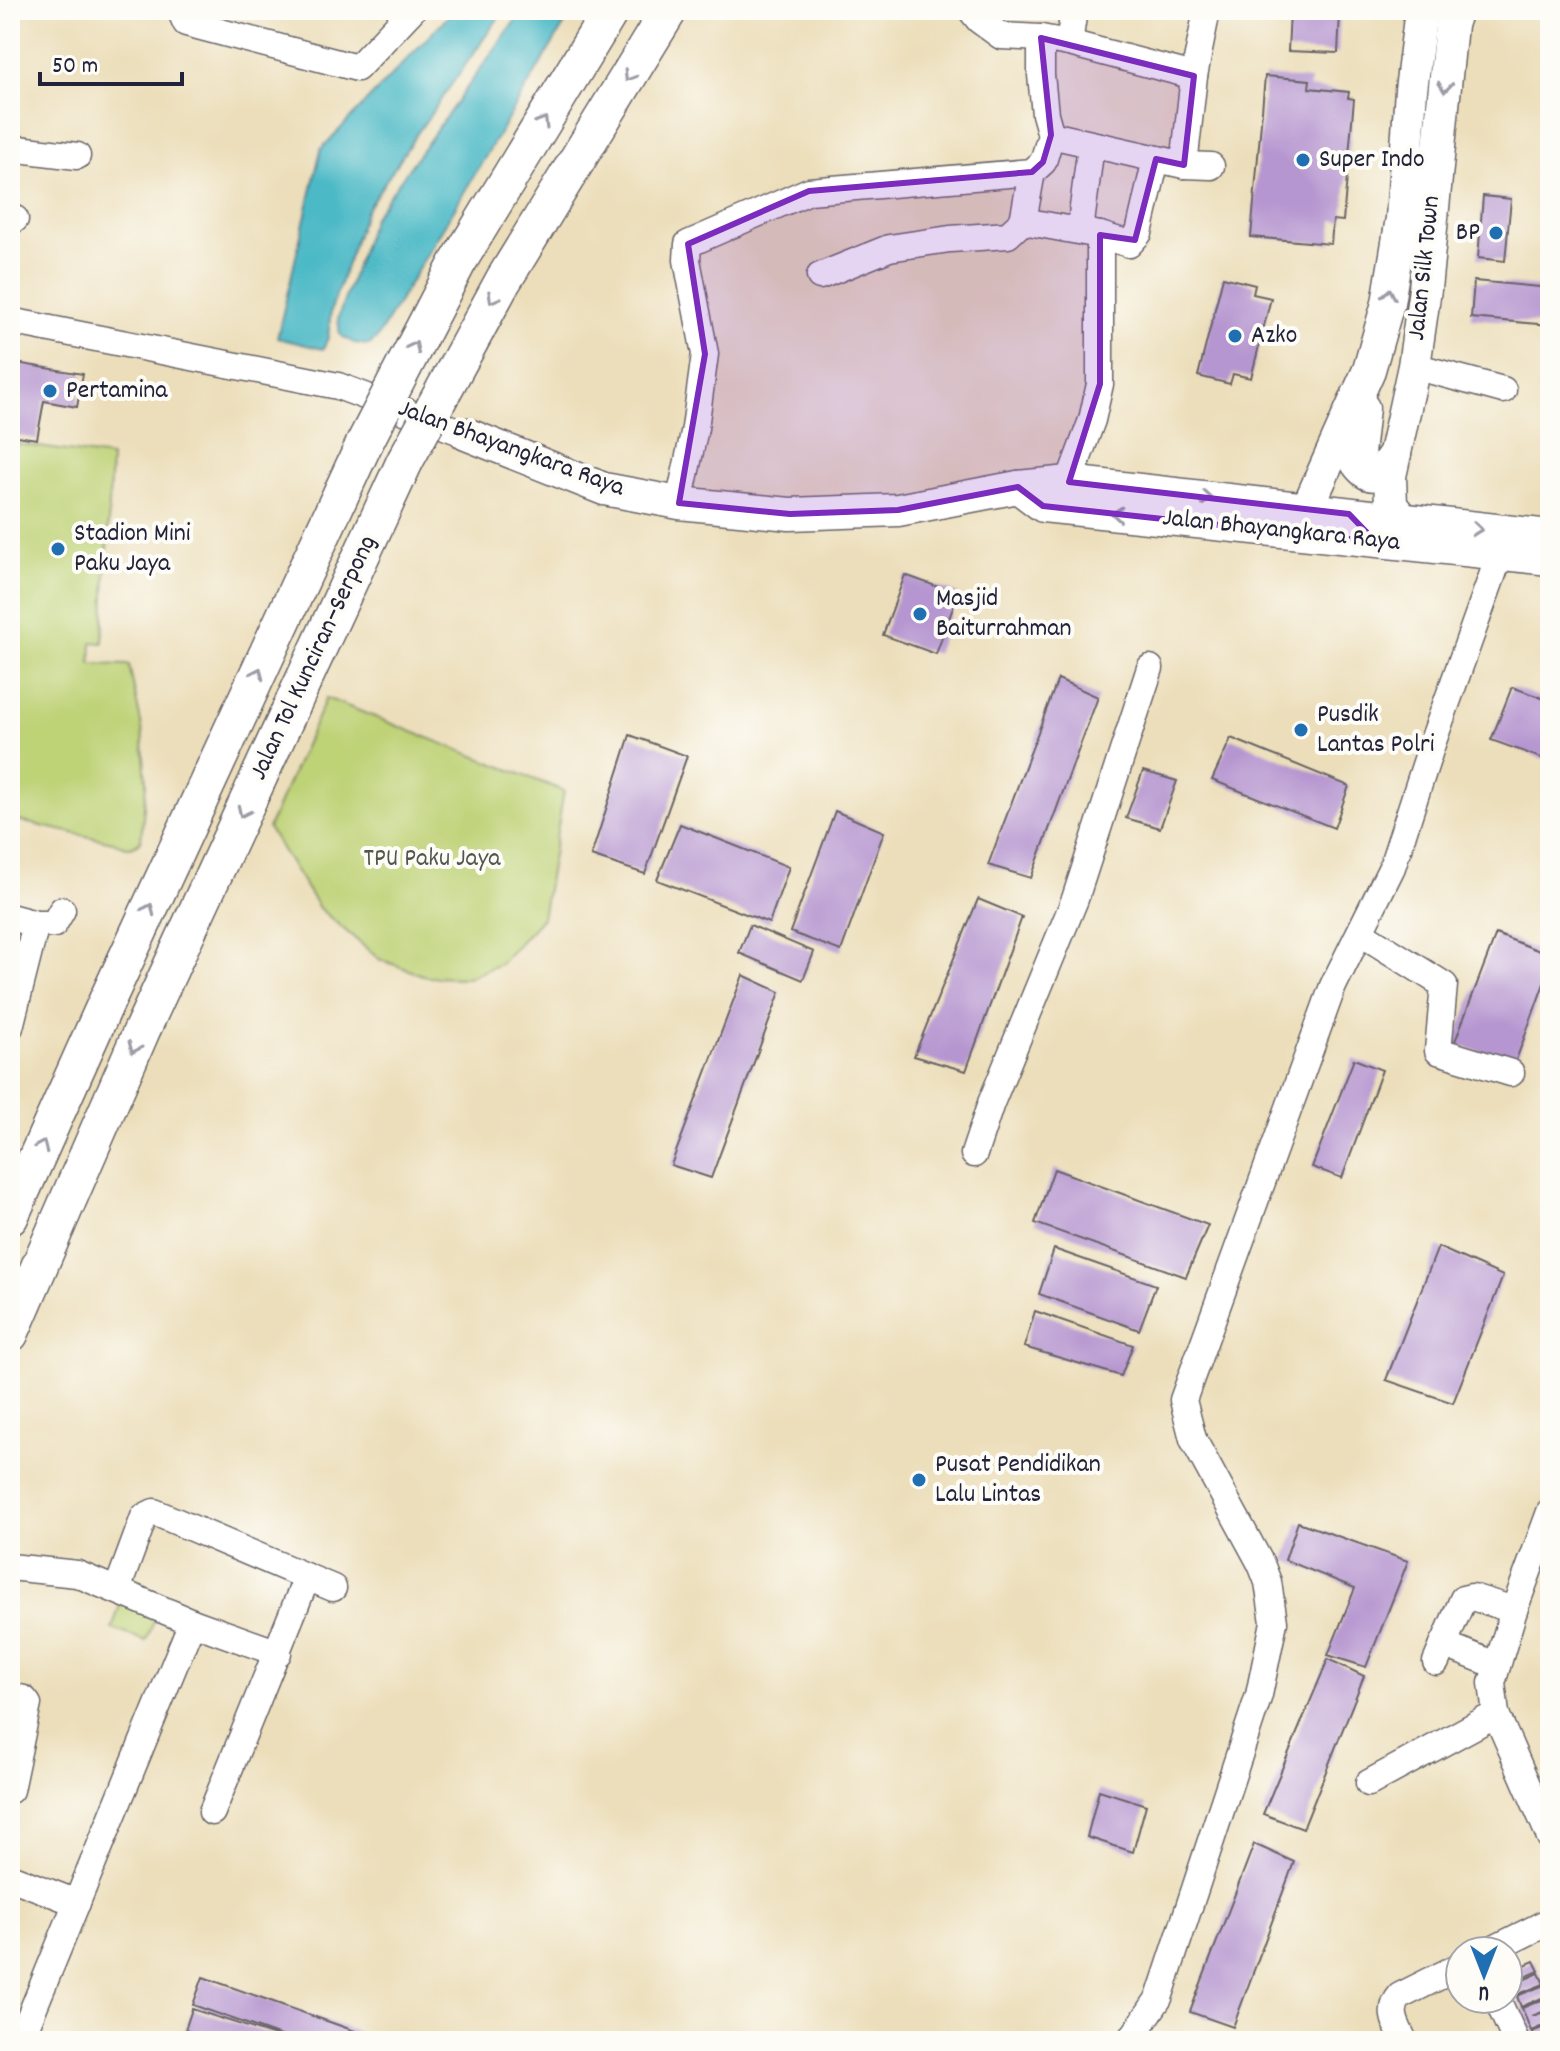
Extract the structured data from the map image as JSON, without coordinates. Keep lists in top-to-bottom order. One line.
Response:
{"streets":{"highway":["Jalan Tol Kunciran–Serpong"],"main road":["Jalan Silk Town","Jalan Bhayangkara Raya"]},"crossings":[["Jalan Silk Town","Jalan Bhayangkara Raya"]],"parks":["TPU Paku Jaya"],"places":["Super Indo","BP","Azko","Pertamina","Stadion Mini Paku Jaya","Masjid Baiturrahman","Pusdik Lantas Polri","Pusat Pendidikan Lalu Lintas"],"scale_bar":"50 m","north":"bottom"}
